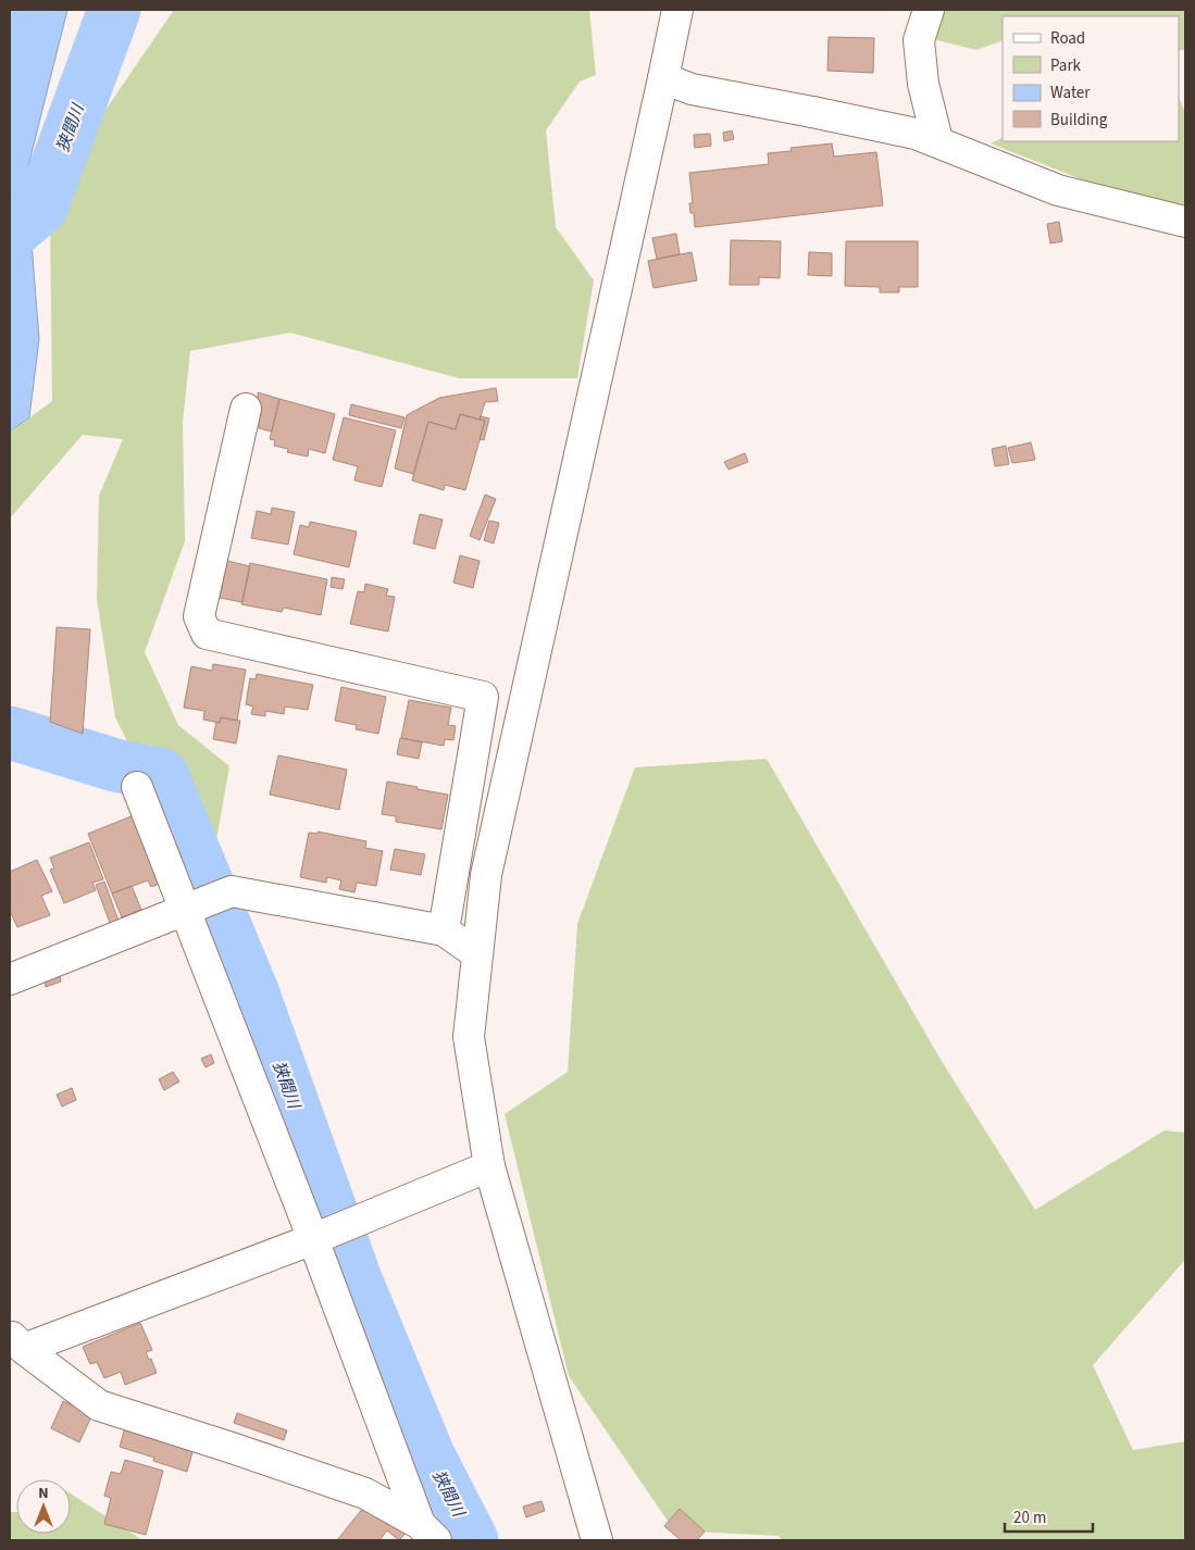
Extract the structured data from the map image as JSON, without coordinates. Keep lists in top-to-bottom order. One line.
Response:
{"water":["狭間川"],"legend":["Road","Park","Water","Building"],"scale_bar":"20 m","north":"top"}
